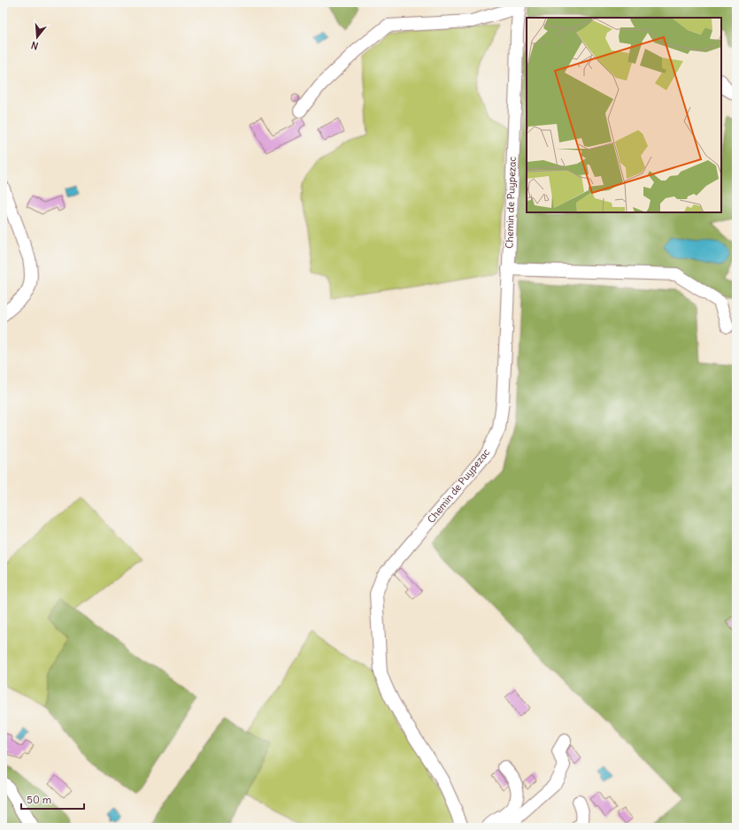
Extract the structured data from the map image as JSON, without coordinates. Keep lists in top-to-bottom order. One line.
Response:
{"streets":{"street":["Chemin de Puypezac"]},"scale_bar":"50 m","north":"bottom"}
